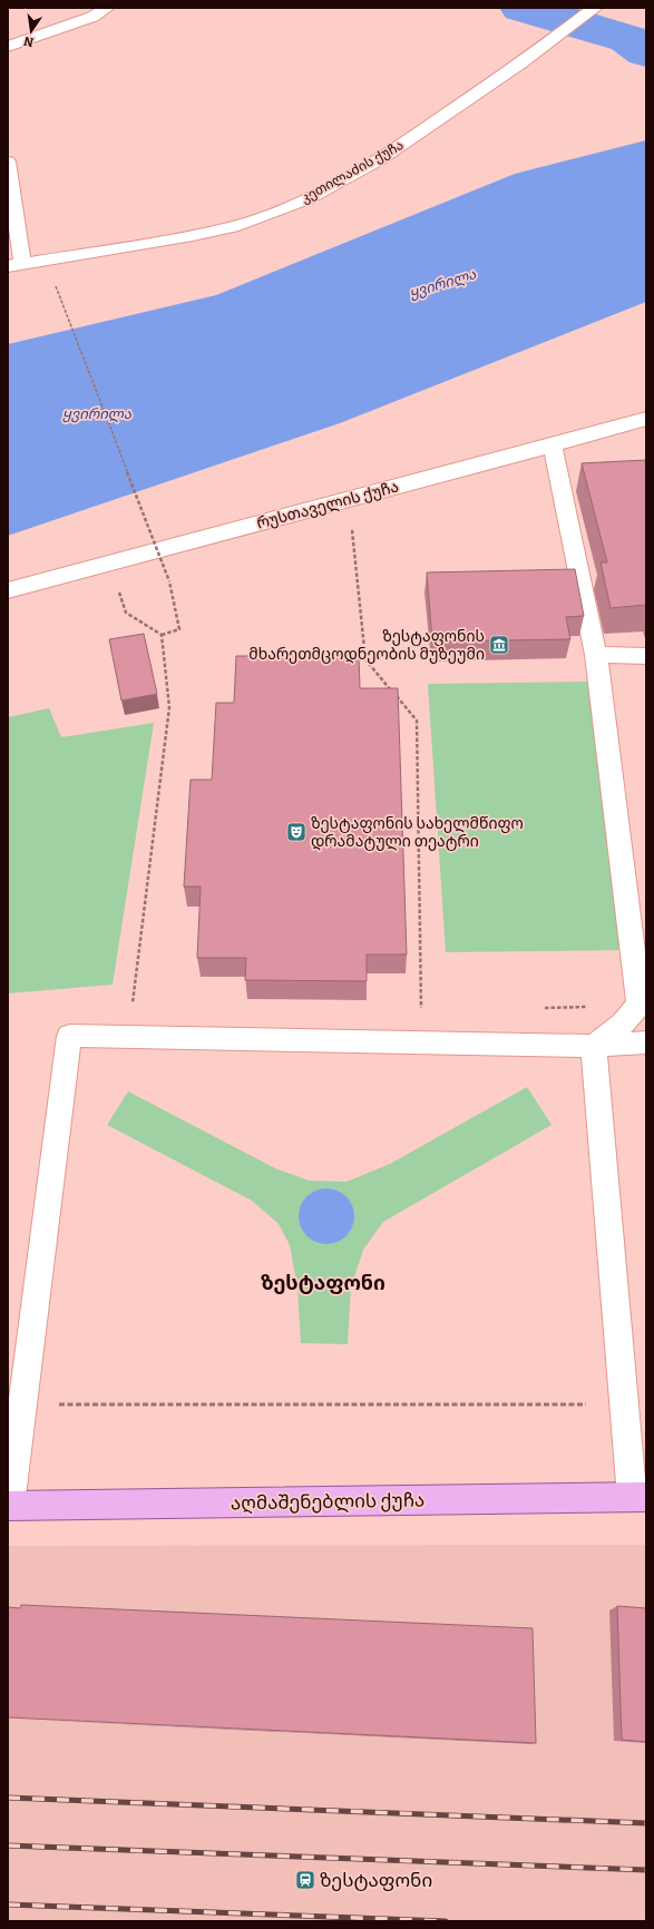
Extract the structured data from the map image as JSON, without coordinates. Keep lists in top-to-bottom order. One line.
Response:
{"streets":{"main road":["აღმაშენებლის ქუჩა"],"street":["კეთილაძის ქუჩა","რუსთაველის ქუჩა"]},"districts":["ზესტაფონი"],"water":["ყვირილა"],"places":{"museum":["ზესტაფონის მხარეთმცოდნეობის მუზეუმი"],"theatre":["ზესტაფონის სახელმწიფო დრამატული თეატრი"],"station":["ზესტაფონი"]},"north":"bottom"}
